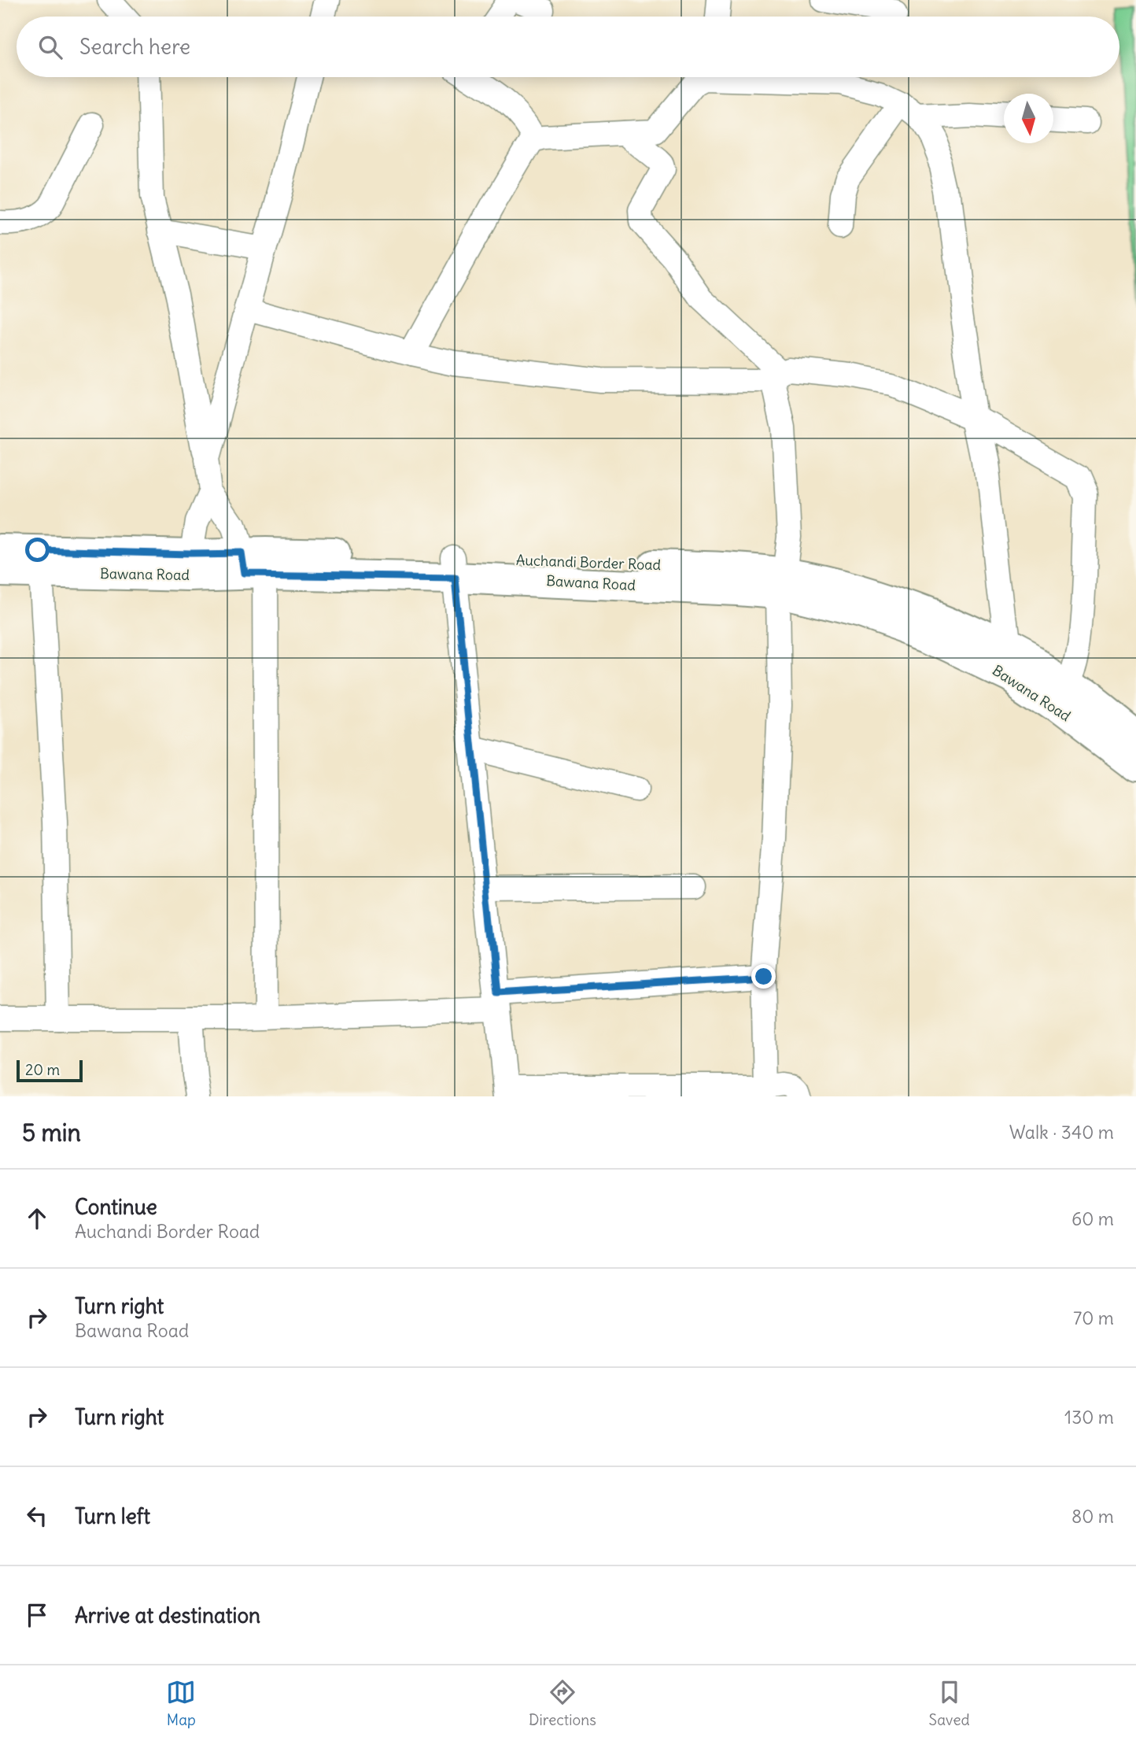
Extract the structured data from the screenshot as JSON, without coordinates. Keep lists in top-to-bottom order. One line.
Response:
{"streets":{"main road":["Auchandi Border Road","Bawana Road"]},"crossings":[["Auchandi Border Road","Bawana Road"]],"scale_bar":"20 m","north":"bottom","page":{"search":"Search here","scale":"20 m","heading":["5 min","Walk · 340 m"],"list":[["Continue","Auchandi Border Road","60 m"],["Turn right","Bawana Road","70 m"],["Turn right","130 m"],["Turn left","80 m"],"Arrive at destination"],"nav":["Map","Directions","Saved"]}}
